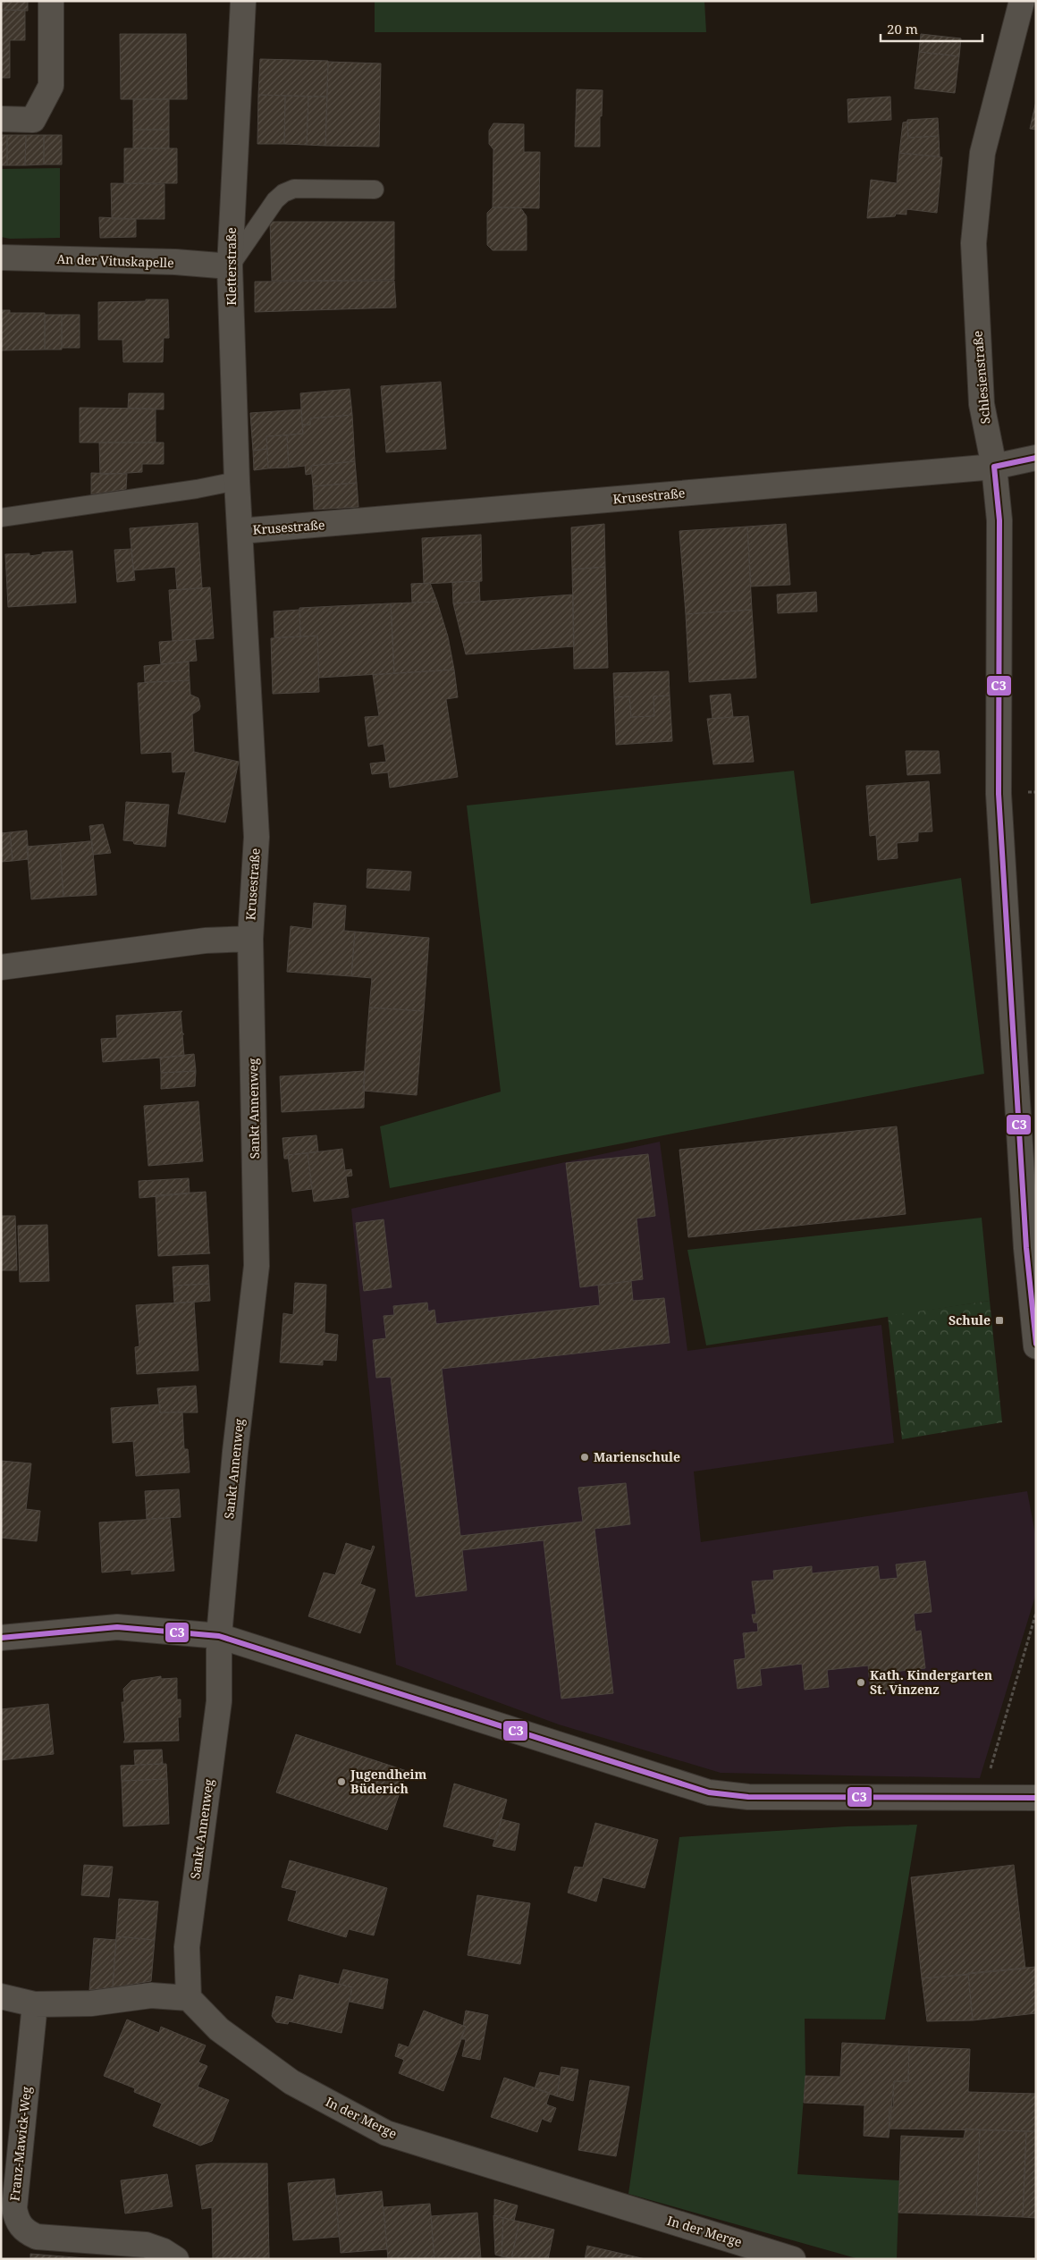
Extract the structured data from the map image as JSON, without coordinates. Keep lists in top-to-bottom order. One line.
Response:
{"streets":{"street":["An der Vituskapelle","Kletterstraße","Schlesienstraße","Krusestraße","Sankt Annenweg","In der Merge","Franz-Mawick-Weg"]},"crossings":[["An der Vituskapelle","Kletterstraße"],["Kletterstraße","Krusestraße"],["Schlesienstraße","Krusestraße"],["Krusestraße","Sankt Annenweg"],["Sankt Annenweg","In der Merge"]],"places":{"transit":["Schule"],"other":["Marienschule","Kath. Kindergarten St. Vinzenz","Jugendheim Büderich"]},"lines":["transit line C3"],"scale_bar":"20 m"}
